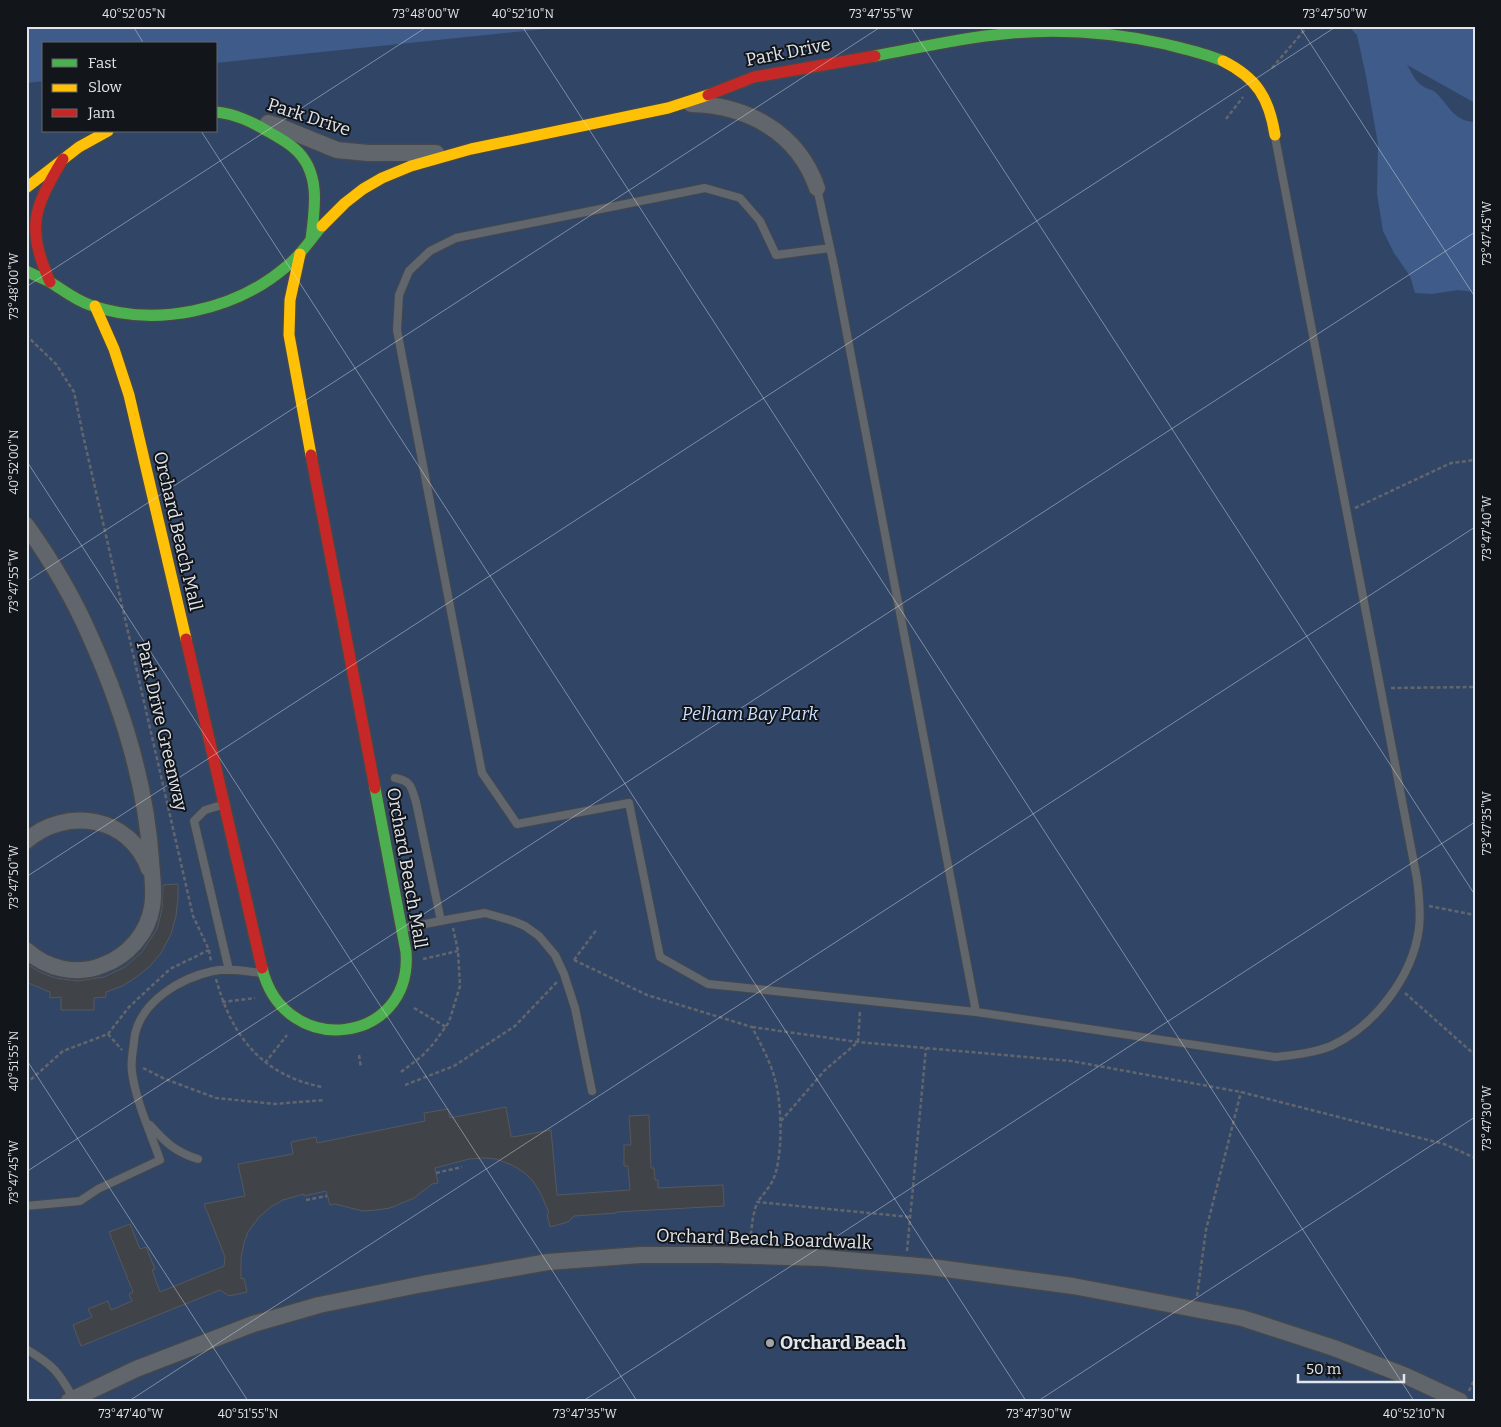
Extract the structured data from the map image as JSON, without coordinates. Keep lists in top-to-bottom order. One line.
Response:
{"streets":{"street":["Park Drive","Orchard Beach Mall","Orchard Beach Boardwalk"],"path":["Park Drive Greenway"]},"crossings":[["Park Drive","Orchard Beach Mall"]],"parks":["Pelham Bay Park"],"places":["Orchard Beach"],"legend":["Fast","Slow","Jam"],"scale_bar":"50 m","coordinates":["40°52'05\"N","73°48'00\"W","40°52'10\"N","73°47'55\"W","73°47'50\"W","73°47'45\"W","40°52'00\"N","73°47'40\"W","73°47'35\"W","40°51'55\"N","73°47'30\"W"]}
